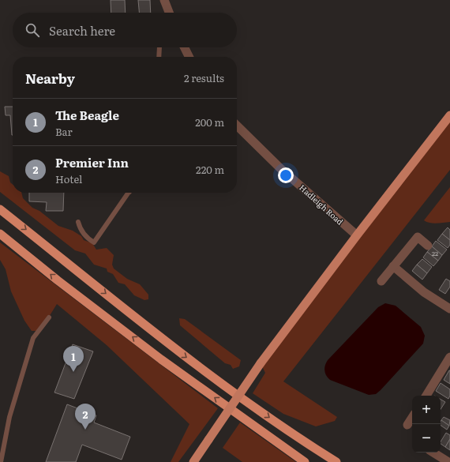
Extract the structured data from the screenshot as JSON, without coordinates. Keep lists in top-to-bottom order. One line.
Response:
{"streets":{"street":["Hadleigh Road"]},"house_numbers":["22"],"page":{"search":"Search here","heading":["Nearby","2 results"],"list":[{"mark":"1","name":"The Beagle","note":"Bar","value":"200 m"},{"mark":"2","name":"Premier Inn","note":"Hotel","value":"220 m"}],"pins":["1","2"],"map_buttons":["+","−"]}}
